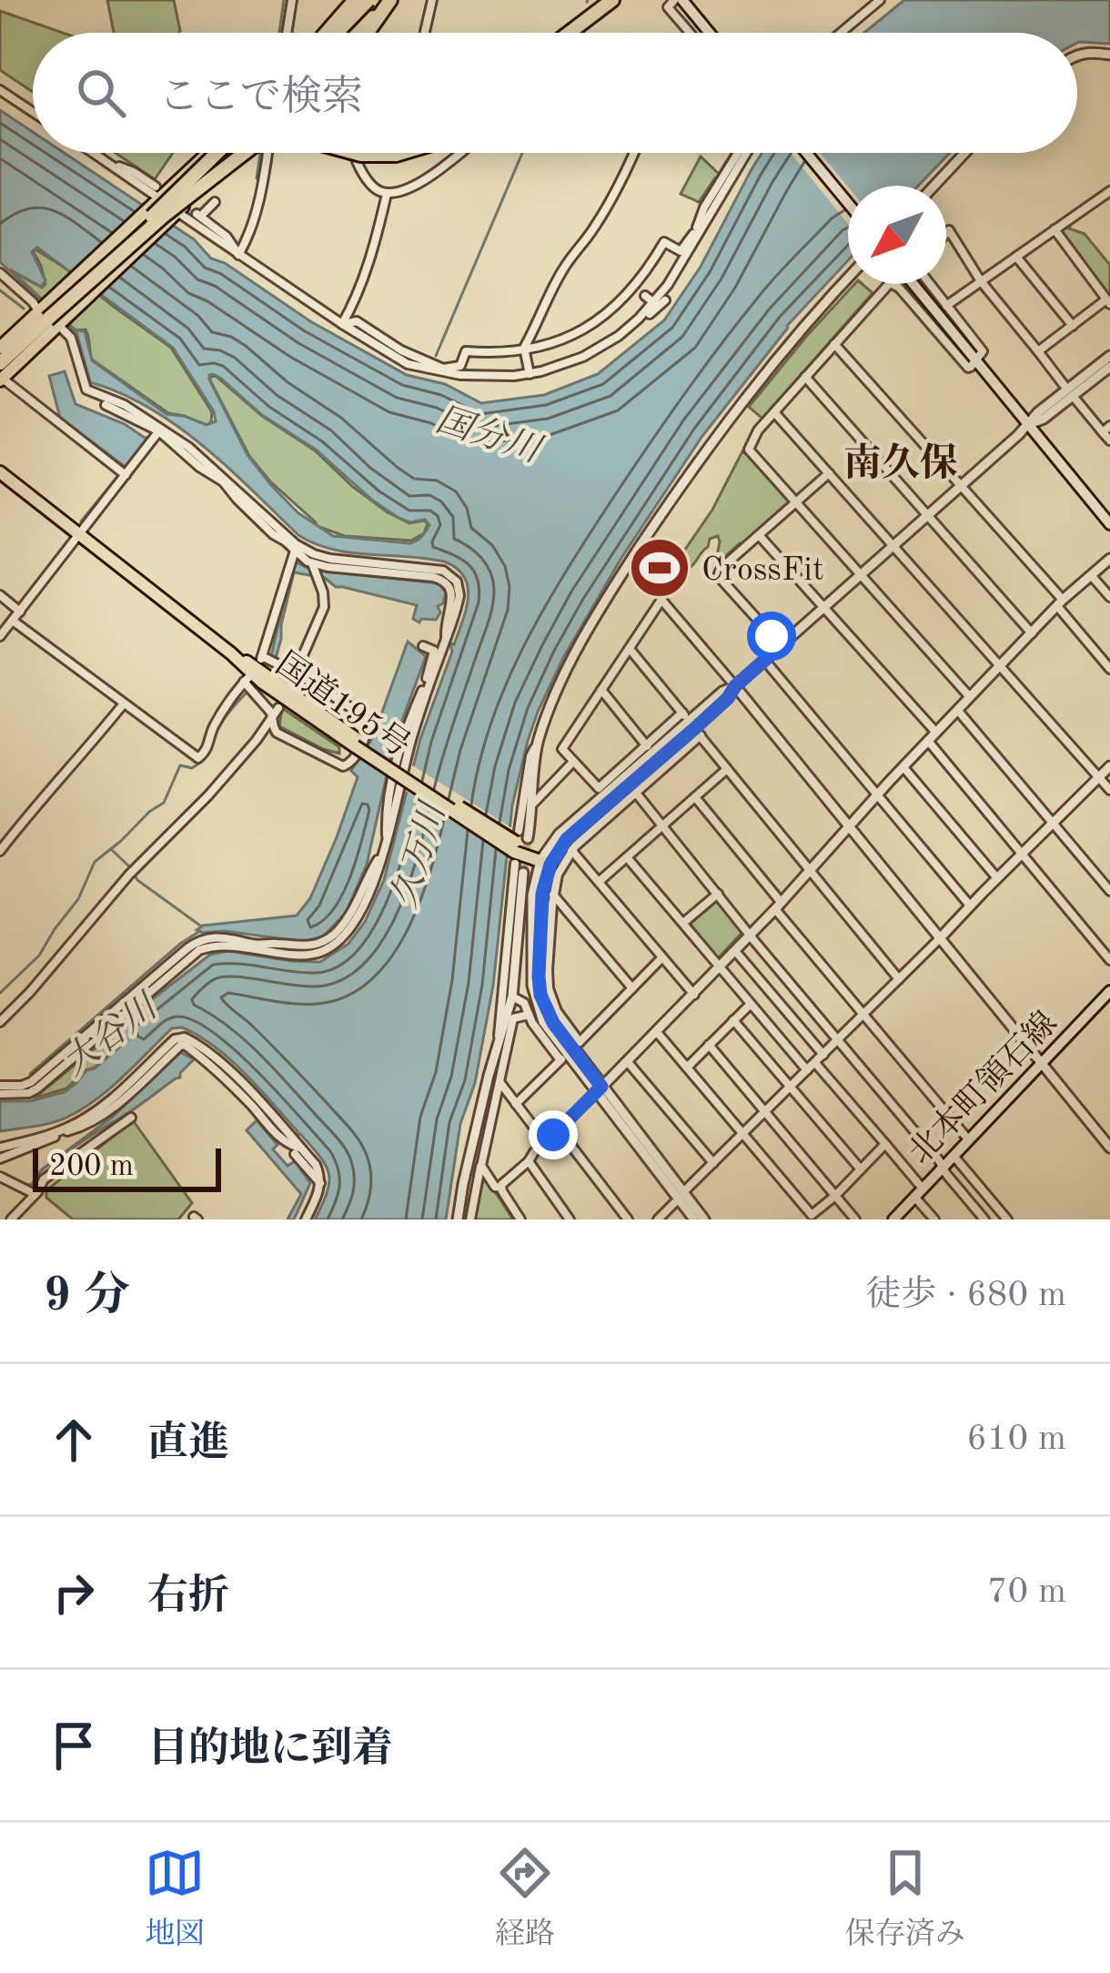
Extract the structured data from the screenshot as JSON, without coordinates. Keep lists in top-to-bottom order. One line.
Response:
{"streets":{"main road":["国道195号","北本町領石線"]},"districts":["南久保"],"water":["国分川","久万川","大谷川"],"places":{"sports":["CrossFit"]},"scale_bar":"200 m","north":"bottom left","page":{"search":"ここで検索","scale":"200 m","heading":["9 分","徒歩 · 680 m"],"list":[["直進","610 m"],["右折","70 m"],"目的地に到着"],"nav":["地図","経路","保存済み"]}}
